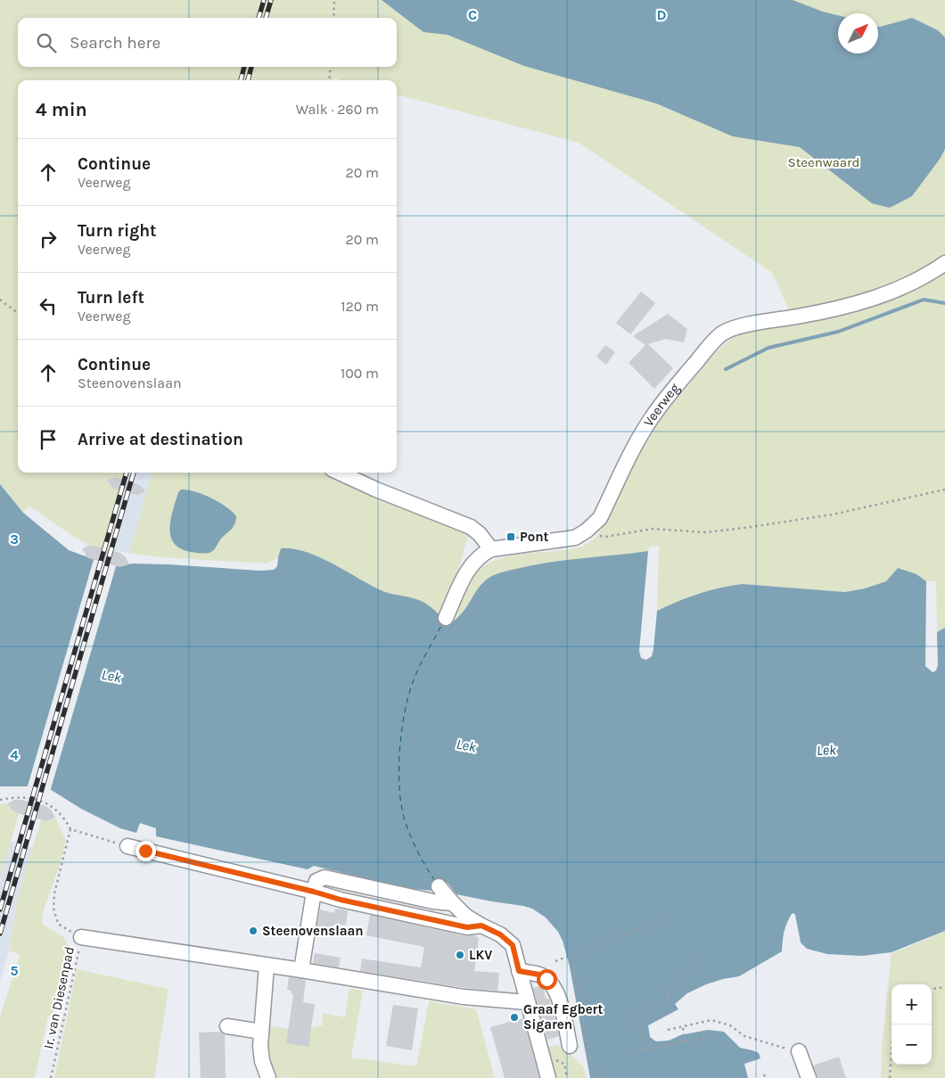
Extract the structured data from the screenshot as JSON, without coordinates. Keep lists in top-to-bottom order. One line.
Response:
{"streets":{"street":["Veerweg"],"path":["Ir. van Diesenpad"]},"water":["Lek"],"parks":["Steenwaard"],"places":{"transit":["Pont"],"other":["Steenovenslaan","LKV","Graaf Egbert Sigaren"]},"north":"top right","page":{"search":"Search here","heading":["4 min","Walk · 260 m"],"list":[["Continue","Veerweg","20 m"],["Turn right","Veerweg","20 m"],["Turn left","Veerweg","120 m"],["Continue","Steenovenslaan","100 m"],"Arrive at destination"],"map_buttons":["+","−"]},"grid":{"columns":["C","D"],"rows":["3","4","5"]}}
